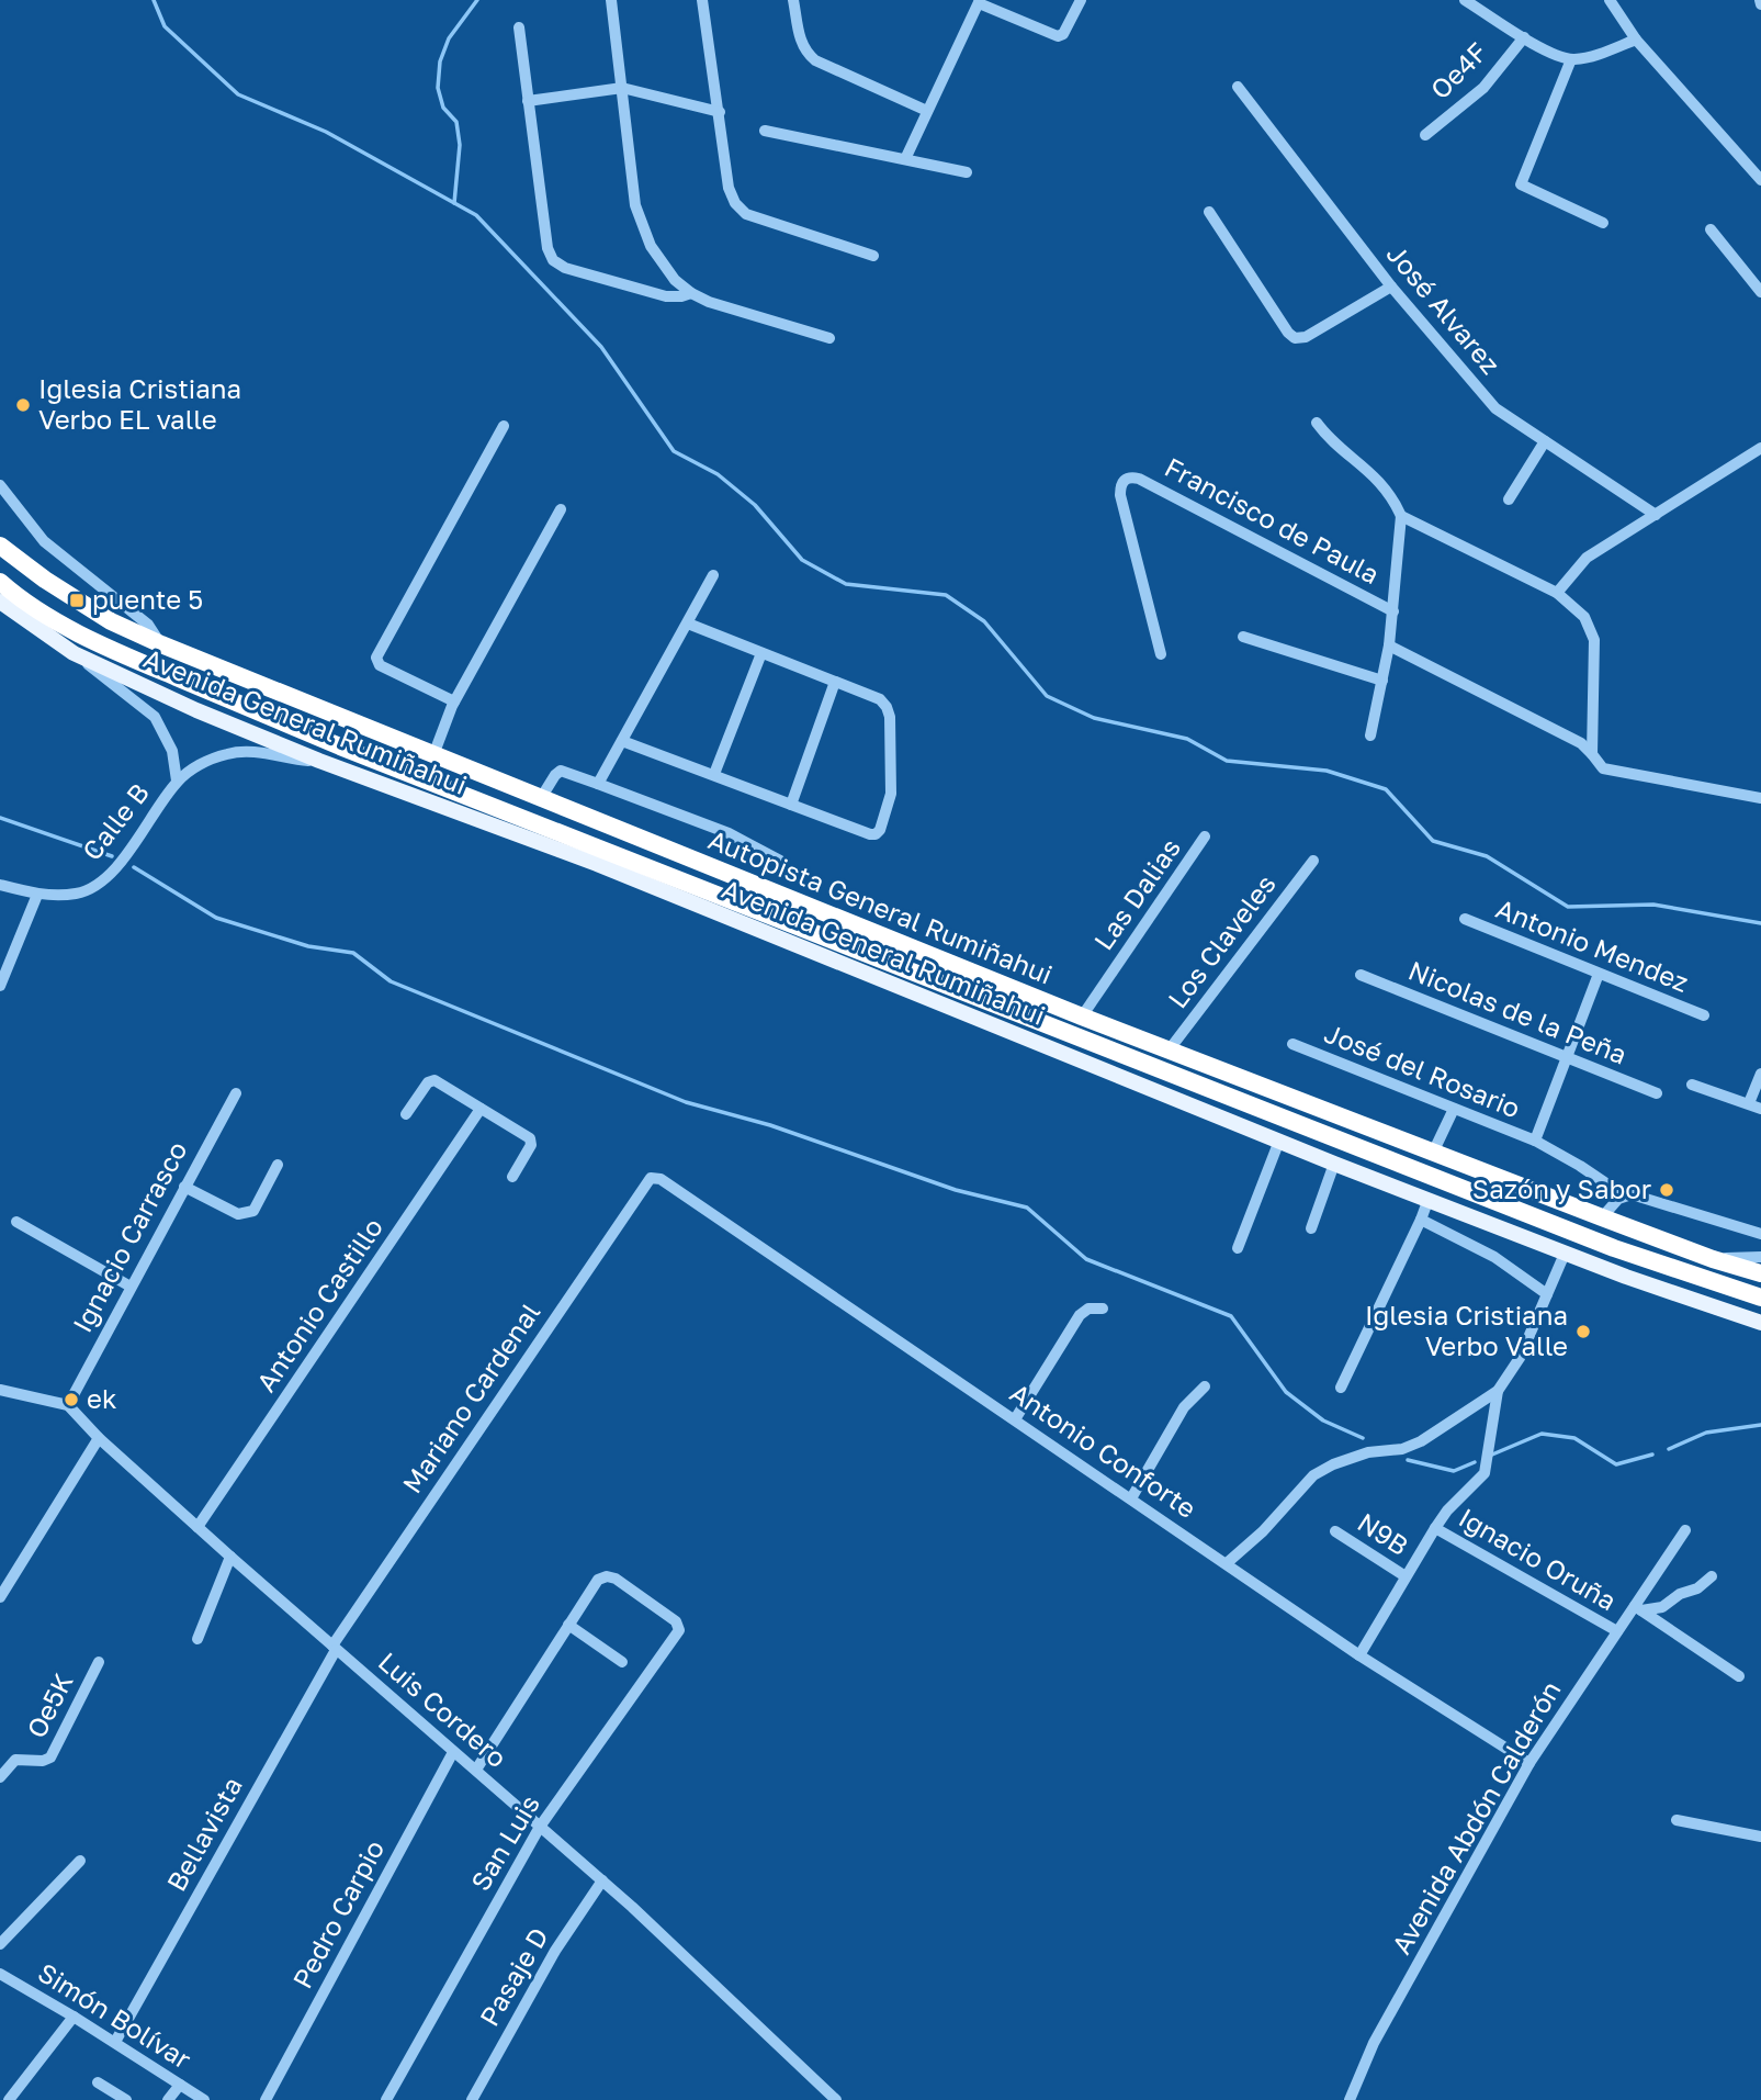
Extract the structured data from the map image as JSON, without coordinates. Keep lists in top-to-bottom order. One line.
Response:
{"streets":{"highway":["Autopista General Rumiñahui"],"main road":["Avenida General Rumiñahui"],"street":["Oe4F","José Alvarez","Francisco de Paula","Calle B","Las Dalias","Los Claveles","Antonio Mendez","Nicolas de la Peña","José del Rosario","Ignacio Carrasco","Antonio Castillo","Mariano Cardenal","Antonio Conforte","N9B","Ignacio Oruña","Oe5K","Luis Cordero","Avenida Abdón Calderón","Bellavista","San Luis","Pedro Carpio","Pasaje D","Simón Bolívar"]},"crossings":[["Avenida General Rumiñahui","Calle B"],["Las Dalias","Autopista General Rumiñahui"],["Autopista General Rumiñahui","Los Claveles"],["Ignacio Carrasco","Luis Cordero"],["Antonio Castillo","Luis Cordero"],["Mariano Cardenal","Antonio Conforte"],["Mariano Cardenal","Luis Cordero"],["Mariano Cardenal","Bellavista"],["Antonio Conforte","Avenida Abdón Calderón"],["Ignacio Oruña","Avenida Abdón Calderón"],["Luis Cordero","Bellavista"],["Luis Cordero","San Luis"],["Luis Cordero","Pedro Carpio"],["Luis Cordero","Pasaje D"],["Bellavista","Simón Bolívar"]],"places":{"other":["Iglesia Cristiana Verbo EL valle","Sazón y Sabor","Iglesia Cristiana Verbo Valle","ek"],"transit":["puente 5"]}}
